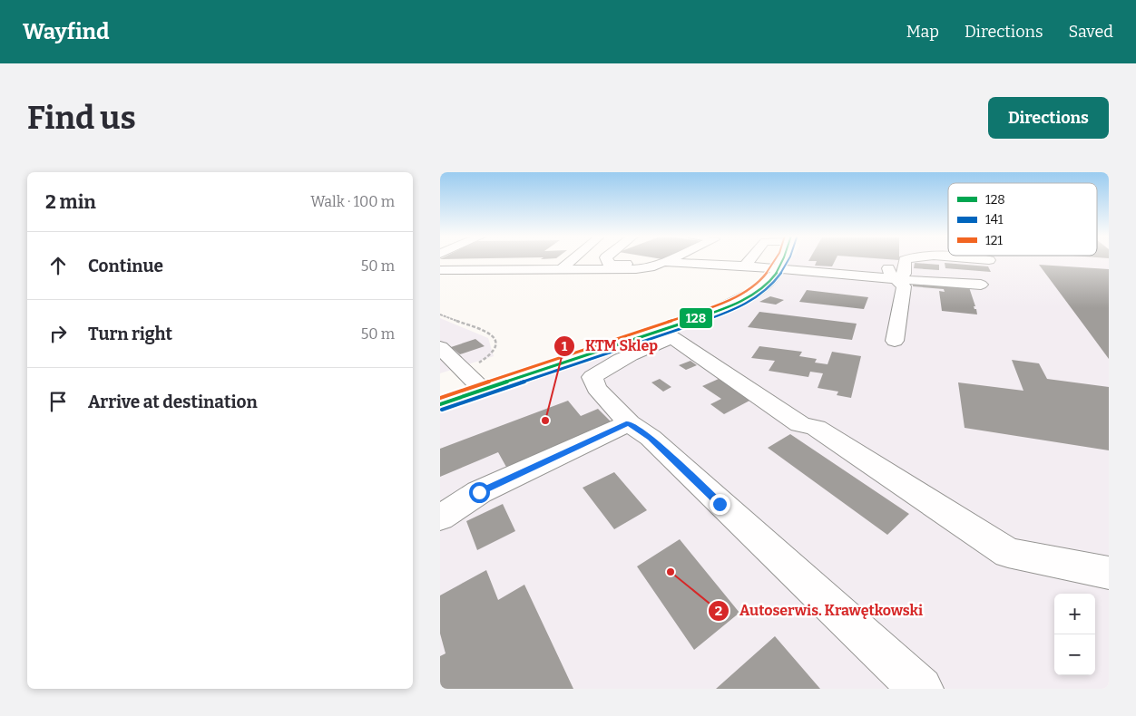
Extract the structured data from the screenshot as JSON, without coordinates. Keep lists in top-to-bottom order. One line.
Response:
{"places":["KTM Sklep","Autoserwis. Krawętkowski"],"lines":["transit line 128","transit line 141","transit line 121"],"legend":["128","141","121"],"page":{"header":"Wayfind","nav":["Map","Directions","Saved"],"buttons":"Directions","title":"Find us","heading":["2 min","Walk · 100 m"],"list":[["Continue","50 m"],["Turn right","50 m"],"Arrive at destination"],"map_buttons":["+","−"]}}
